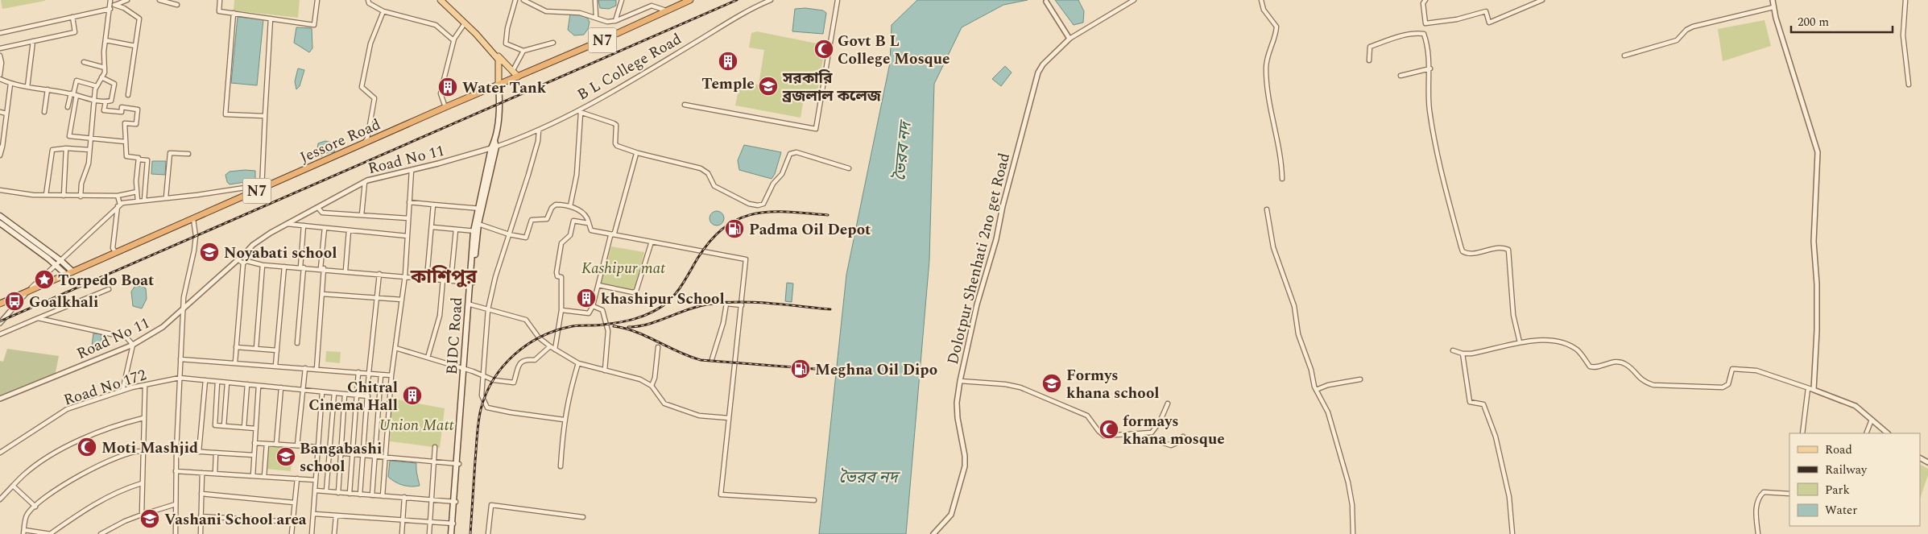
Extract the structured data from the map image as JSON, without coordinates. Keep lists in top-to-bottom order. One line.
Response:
{"streets":{"highway":["N7","Jessore Road"],"main road":["BIDC Road"],"street":["B L College Road","Road No 11","Dolotpur Shenhati 2no get Road","Road No 172"]},"crossings":[["B L College Road","Road No 11"],["B L College Road","BIDC Road"],["Jessore Road","BIDC Road"],["Road No 11","BIDC Road"]],"districts":["কাশিপুর"],"water":["ভৈরব নদ"],"parks":["Kashipur mat","Union Matt"],"places":{"mosque":["Govt B L College Mosque","formays khana mosque","Moti Mashjid"],"building":["Temple","Water Tank","khashipur School","Chitral Cinema Hall"],"school or university":["সরকারি ব্রজলাল কলেজ","Noyabati school","Formys khana school","Bangabashi school","Vashani School area"],"fuel station":["Padma Oil Depot","Meghna Oil Dipo"],"place":["Torpedo Boat"],"bus stop":["Goalkhali"]},"legend":["Road","Railway","Park","Water"],"scale_bar":"200 m"}
